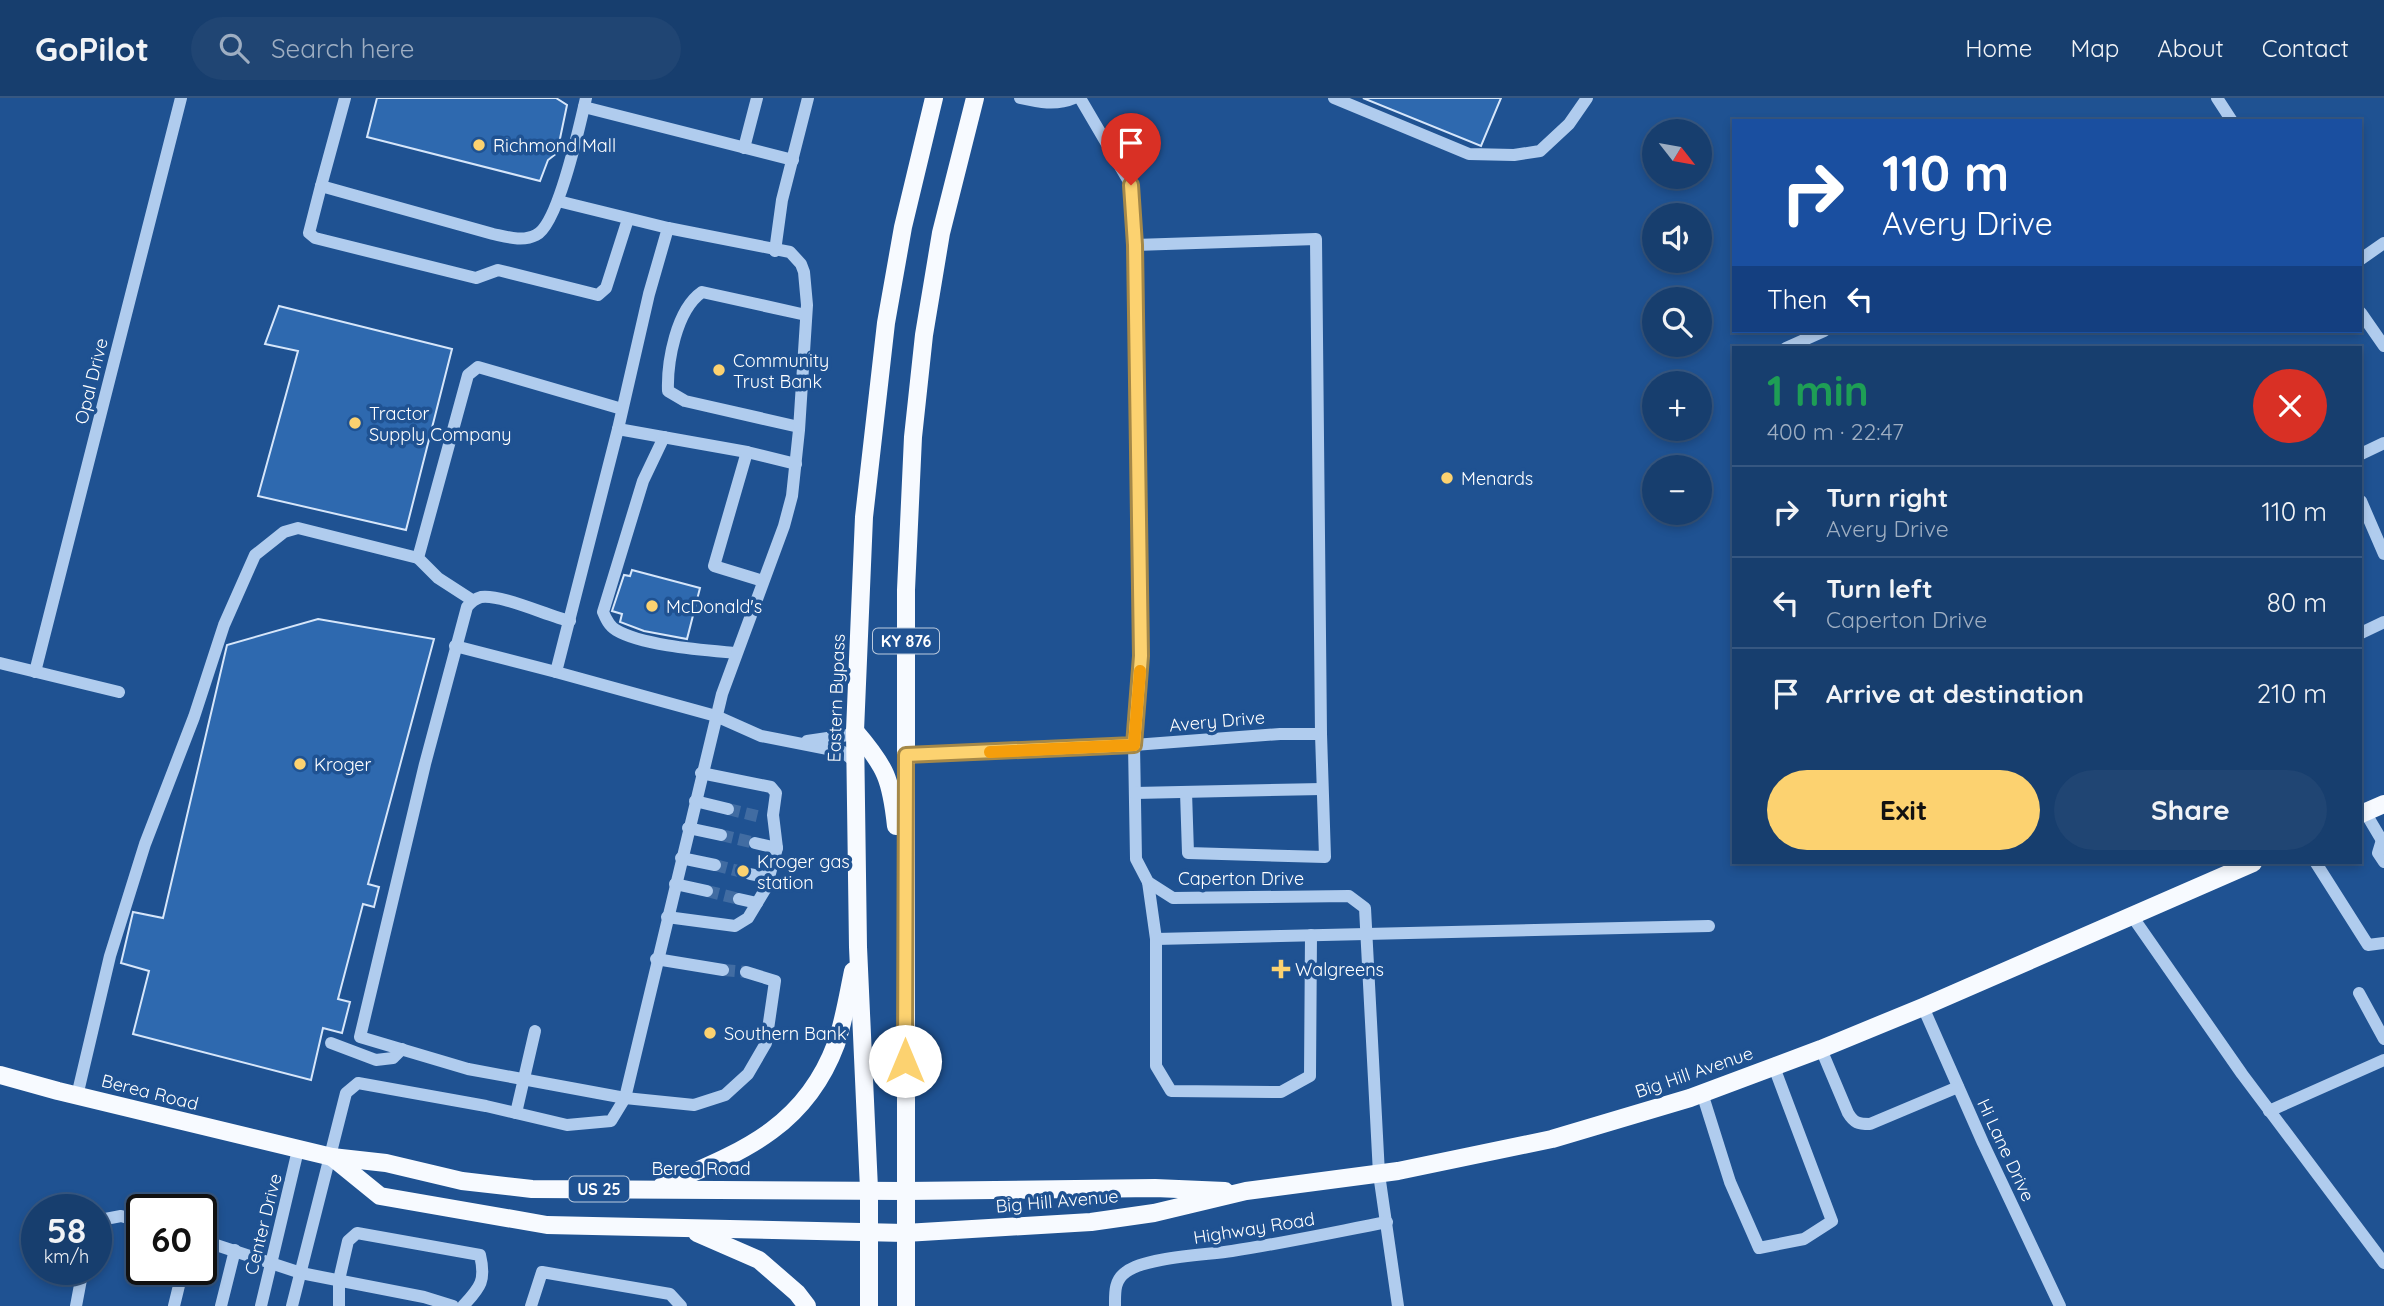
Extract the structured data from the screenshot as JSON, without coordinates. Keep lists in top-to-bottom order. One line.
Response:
{"streets":{"main road":["KY 876","Eastern Bypass","Big Hill Avenue","Berea Road","US 25"],"street":["Opal Drive","Avery Drive","Caperton Drive","Hi Lane Drive","Center Drive","Highway Road"]},"crossings":[["KY 876","Avery Drive"],["KY 876","Big Hill Avenue"],["KY 876","Berea Road"],["Eastern Bypass","Big Hill Avenue"],["Eastern Bypass","Berea Road"],["Caperton Drive","Big Hill Avenue"],["Caperton Drive","Highway Road"],["Big Hill Avenue","Berea Road"],["Big Hill Avenue","Hi Lane Drive"],["Berea Road","Center Drive"]],"places":{"other":["Richmond Mall","Community Trust Bank","Tractor Supply Company","Menards","McDonald's","Kroger","Kroger gas station","Southern Bank"],"health":["Walgreens"]},"north":"bottom right","page":{"header":"GoPilot","search":"Search here","nav":["Home","Map","About","Contact"],"map_buttons":["+","−"],"turn":["110 m","Avery Drive"],"then":"Then","heading":["1 min","400 m · 22:47"],"list":[{"name":"Turn right","note":"Avery Drive","value":"110 m"},{"name":"Turn left","note":"Caperton Drive","value":"80 m"},{"name":"Arrive at destination","value":"210 m"}],"buttons":["Exit","Share"],"speed":"58 km/h","limit":"60"}}
